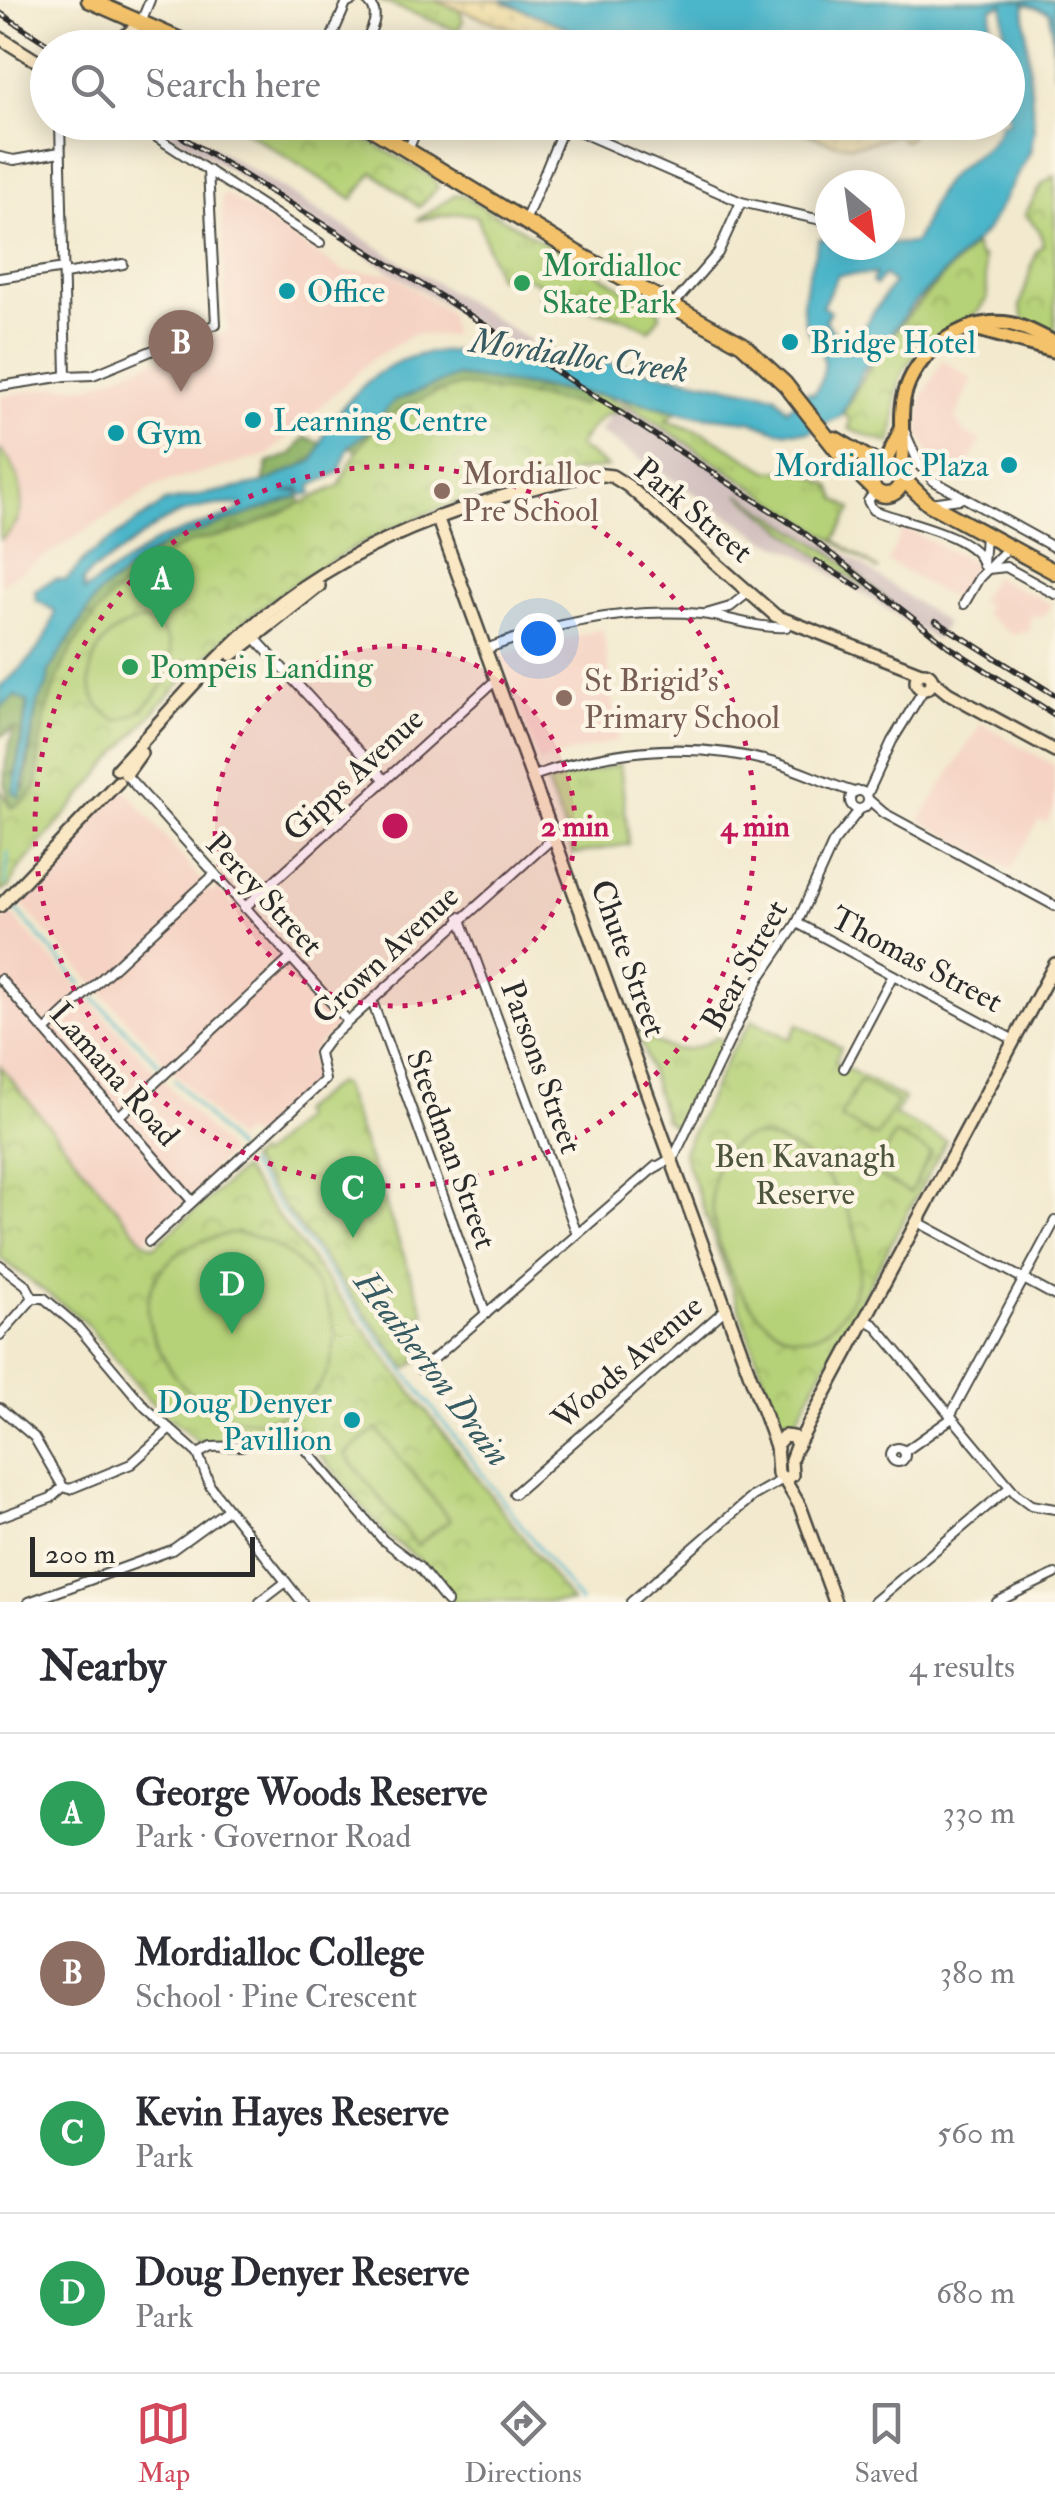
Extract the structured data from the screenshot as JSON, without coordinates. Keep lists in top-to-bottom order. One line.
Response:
{"streets":{"street":["Park Street","Gipps Avenue","Percy Street","Crown Avenue","Chute Street","Thomas Street","Bear Street","Parsons Street","Lamana Road","Steedman Street","Woods Avenue"]},"crossings":[["Park Street","Chute Street"],["Park Street","Bear Street"],["Gipps Avenue","Percy Street"],["Gipps Avenue","Chute Street"],["Percy Street","Crown Avenue"],["Crown Avenue","Chute Street"],["Crown Avenue","Parsons Street"],["Crown Avenue","Lamana Road"],["Crown Avenue","Steedman Street"],["Chute Street","Bear Street"],["Chute Street","Woods Avenue"],["Thomas Street","Bear Street"],["Bear Street","Parsons Street"],["Bear Street","Steedman Street"]],"water":["Mordialloc Creek","Heatherton Drain"],"parks":["Ben Kavanagh Reserve"],"places":["Mordialloc Skate Park","Office","Bridge Hotel","Learning Centre","Gym","Mordialloc Plaza","Mordialloc Pre School","Pompeis Landing","St Brigid's Primary School","Doug Denyer Pavillion"],"scale_bar":"200 m","north":"bottom right","page":{"search":"Search here","pins":["B","A","C","D"],"scale":"200 m","heading":["Nearby","4 results"],"list":[{"mark":"A","name":"George Woods Reserve","note":"Park · Governor Road","value":"330 m"},{"mark":"B","name":"Mordialloc College","note":"School · Pine Crescent","value":"380 m"},{"mark":"C","name":"Kevin Hayes Reserve","note":"Park","value":"560 m"},{"mark":"D","name":"Doug Denyer Reserve","note":"Park","value":"680 m"}],"nav":["Map","Directions","Saved"]},"rings":["2 min","4 min"]}
